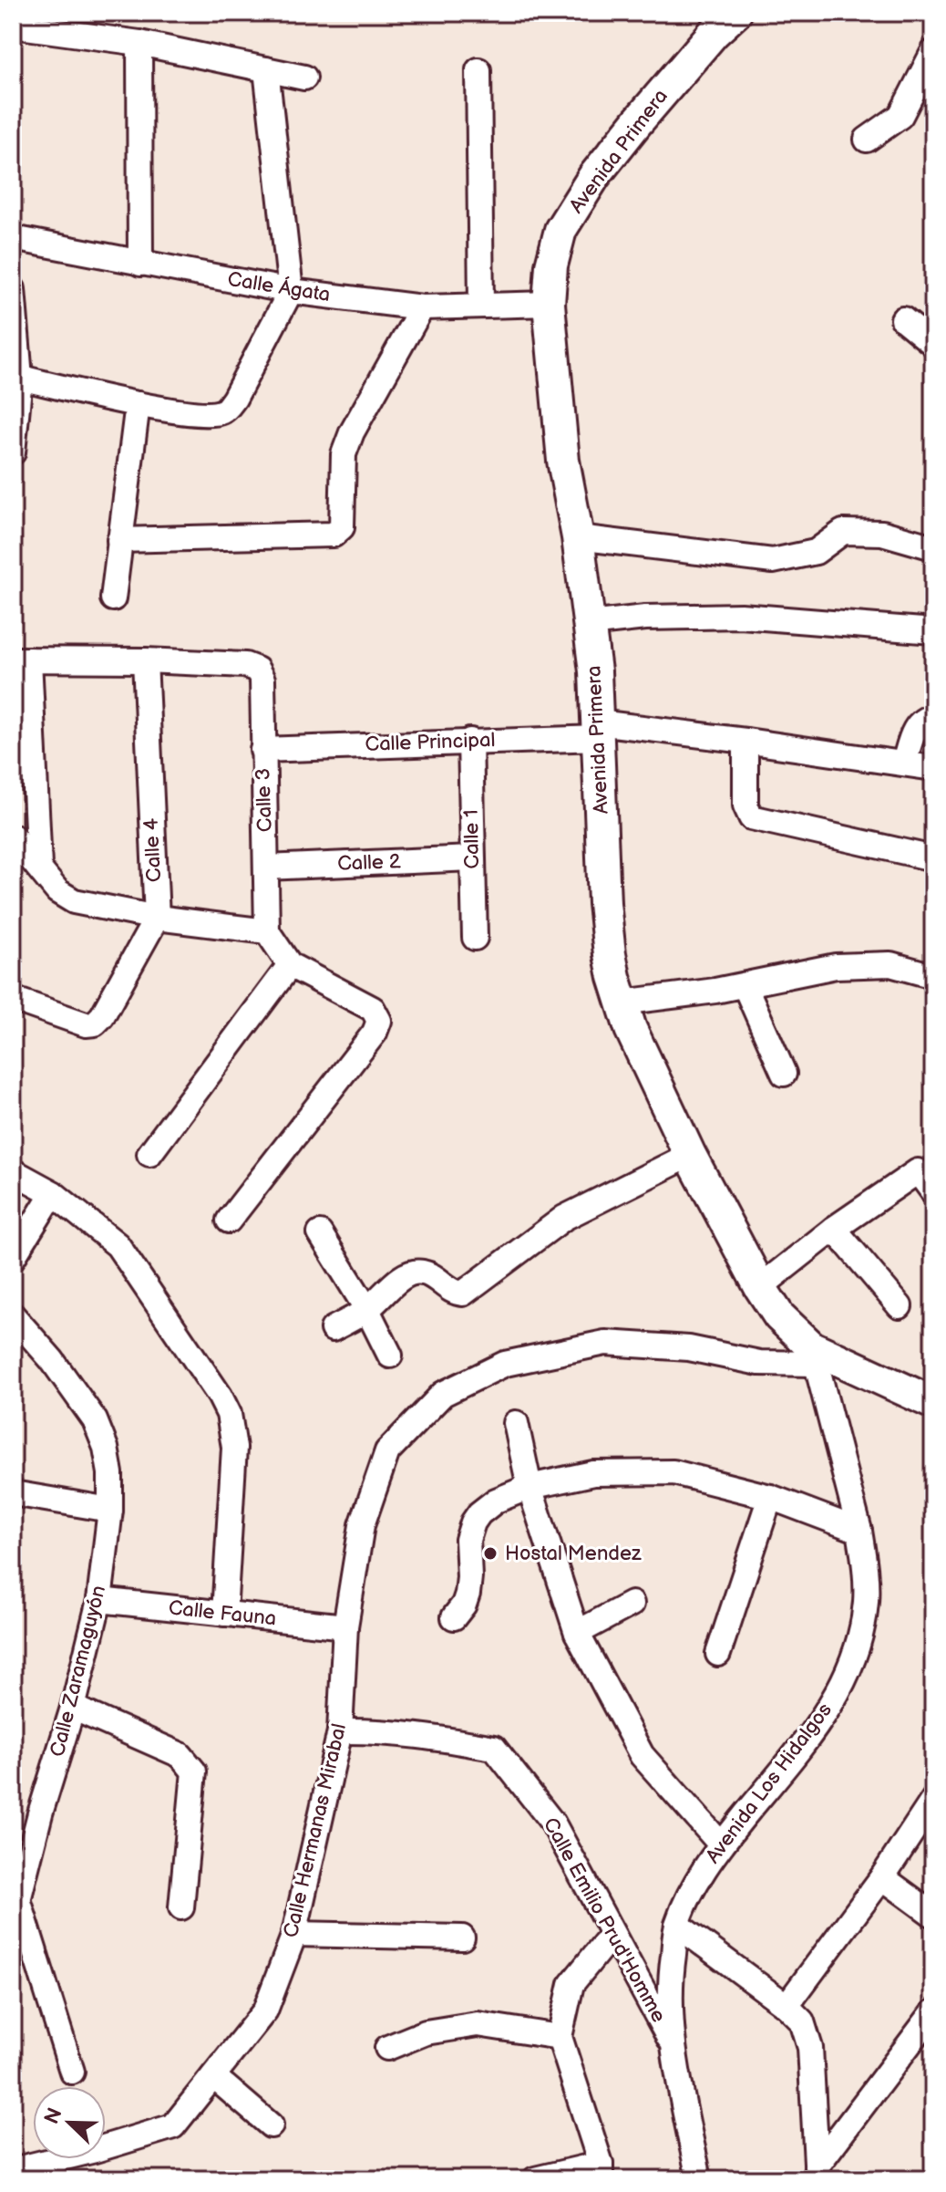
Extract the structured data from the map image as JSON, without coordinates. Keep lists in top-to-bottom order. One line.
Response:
{"streets":{"main road":["Avenida Primera"],"street":["Calle Ágata","Calle Principal","Calle 3","Calle 1","Calle 4","Calle 2","Calle Fauna","Calle Zaramaguyón","Avenida Los Hidalgos","Calle Hermanas Mirabal","Calle Emilio Prud'Homme"]},"crossings":[["Avenida Primera","Calle Ágata"],["Avenida Primera","Calle Principal"],["Avenida Primera","Avenida Los Hidalgos"],["Avenida Primera","Calle Hermanas Mirabal"],["Calle Principal","Calle 3"],["Calle Principal","Calle 1"],["Calle 3","Calle 4"],["Calle 3","Calle 2"],["Calle 1","Calle 2"],["Calle Fauna","Calle Zaramaguyón"],["Calle Fauna","Calle Hermanas Mirabal"],["Avenida Los Hidalgos","Calle Hermanas Mirabal"],["Avenida Los Hidalgos","Calle Emilio Prud'Homme"],["Calle Hermanas Mirabal","Calle Emilio Prud'Homme"]],"places":["Hostal Mendez"],"north":"top left"}
